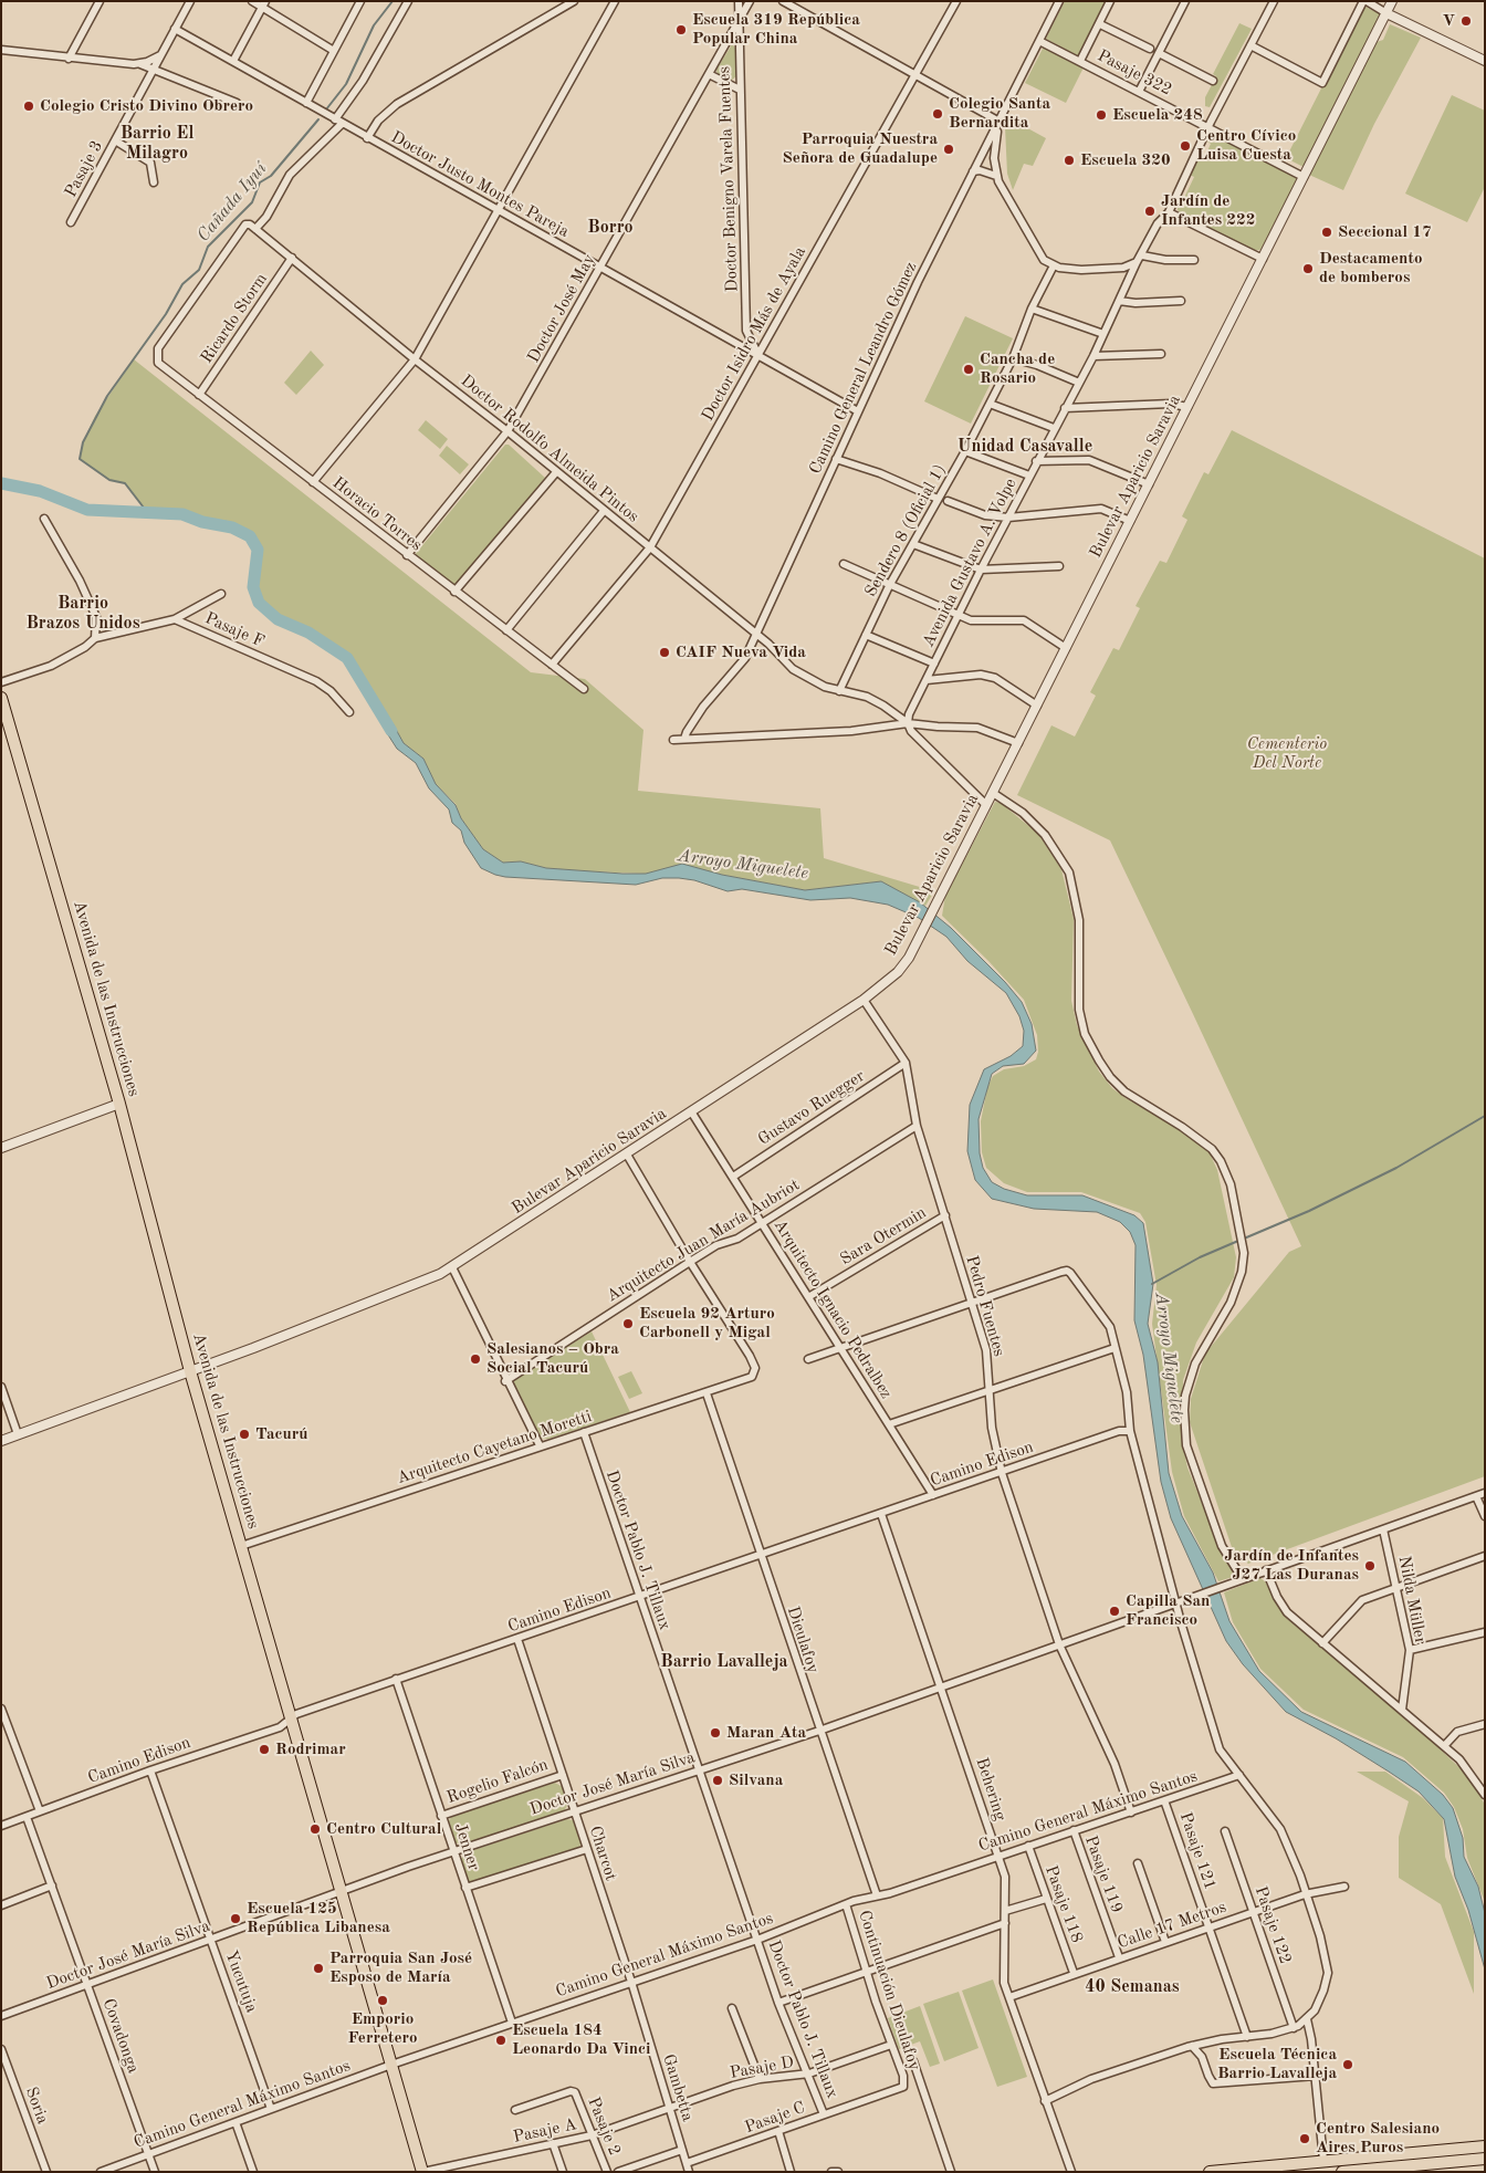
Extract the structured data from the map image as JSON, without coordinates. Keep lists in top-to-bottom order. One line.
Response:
{"streets":{"main road":["Avenida de las Instrucciones"],"street":["Pasaje 322","Pasaje 3","Doctor Benigno Varela Fuentes","Doctor Justo Montes Pareja","Doctor José May","Ricardo Storm","Doctor Isidro Más de Ayala","Camino General Leandro Gómez","Doctor Rodolfo Almeida Pintos","Bulevar Aparicio Saravia","Horacio Torres","Sendero 8 (Oficial 1)","Avenida Gustavo A. Volpe","Pasaje F","Gustavo Ruegger","Sara Otermin","Arquitecto Juan María Aubriot","Pedro Fuentes","Arquitecto Ignacio Pedralbez","Arquitecto Cayetano Moretti","Camino Edison","Doctor Pablo J. Tillaux","Nilda Müller","Dieulafoy","Rogelio Falcón","Doctor José María Silva","Behering","Camino General Máximo Santos","Jenner","Pasaje 121","Charcot","Pasaje 119","Pasaje 118","Calle 17 Metros","Pasaje 122","Yucutuja","Continuación Dieulafoy","Covadonga","Pasaje D","Gambetta","Soria","Pasaje C","Pasaje 2","Pasaje A"]},"crossings":[["Pasaje 322","Camino General Leandro Gómez"],["Pasaje 322","Bulevar Aparicio Saravia"],["Pasaje 322","Avenida Gustavo A. Volpe"],["Pasaje 3","Doctor Justo Montes Pareja"],["Doctor Benigno Varela Fuentes","Doctor Justo Montes Pareja"],["Doctor Benigno Varela Fuentes","Doctor José May"],["Doctor Benigno Varela Fuentes","Doctor Isidro Más de Ayala"],["Doctor Justo Montes Pareja","Doctor José May"],["Doctor Justo Montes Pareja","Doctor Isidro Más de Ayala"],["Doctor Justo Montes Pareja","Camino General Leandro Gómez"],["Doctor José May","Doctor Rodolfo Almeida Pintos"],["Doctor José May","Horacio Torres"],["Ricardo Storm","Doctor Rodolfo Almeida Pintos"],["Ricardo Storm","Horacio Torres"],["Doctor Isidro Más de Ayala","Doctor Rodolfo Almeida Pintos"],["Doctor Isidro Más de Ayala","Horacio Torres"],["Camino General Leandro Gómez","Doctor Rodolfo Almeida Pintos"],["Doctor Rodolfo Almeida Pintos","Horacio Torres"],["Doctor Rodolfo Almeida Pintos","Sendero 8 (Oficial 1)"],["Doctor Rodolfo Almeida Pintos","Avenida Gustavo A. Volpe"],["Bulevar Aparicio Saravia","Avenida de las Instrucciones"],["Bulevar Aparicio Saravia","Pedro Fuentes"],["Bulevar Aparicio Saravia","Arquitecto Ignacio Pedralbez"],["Avenida de las Instrucciones","Arquitecto Cayetano Moretti"],["Avenida de las Instrucciones","Camino Edison"],["Avenida de las Instrucciones","Doctor José María Silva"],["Avenida de las Instrucciones","Camino General Máximo Santos"],["Avenida de las Instrucciones","Pasaje A"],["Gustavo Ruegger","Pedro Fuentes"],["Gustavo Ruegger","Arquitecto Ignacio Pedralbez"],["Sara Otermin","Pedro Fuentes"],["Sara Otermin","Arquitecto Ignacio Pedralbez"],["Arquitecto Juan María Aubriot","Pedro Fuentes"],["Arquitecto Juan María Aubriot","Arquitecto Ignacio Pedralbez"],["Arquitecto Juan María Aubriot","Arquitecto Cayetano Moretti"],["Pedro Fuentes","Camino Edison"],["Pedro Fuentes","Doctor José María Silva"],["Pedro Fuentes","Camino General Máximo Santos"],["Arquitecto Ignacio Pedralbez","Camino Edison"],["Arquitecto Cayetano Moretti","Doctor Pablo J. Tillaux"],["Arquitecto Cayetano Moretti","Dieulafoy"],["Camino Edison","Doctor Pablo J. Tillaux"],["Camino Edison","Dieulafoy"],["Camino Edison","Behering"],["Camino Edison","Jenner"],["Camino Edison","Charcot"],["Camino Edison","Yucutuja"],["Camino Edison","Covadonga"],["Doctor Pablo J. Tillaux","Doctor José María Silva"],["Doctor Pablo J. Tillaux","Camino General Máximo Santos"],["Doctor Pablo J. Tillaux","Pasaje D"],["Doctor Pablo J. Tillaux","Pasaje C"],["Nilda Müller","Doctor José María Silva"],["Dieulafoy","Doctor José María Silva"],["Dieulafoy","Camino General Máximo Santos"],["Rogelio Falcón","Jenner"],["Rogelio Falcón","Charcot"],["Doctor José María Silva","Behering"],["Doctor José María Silva","Jenner"],["Doctor José María Silva","Charcot"],["Doctor José María Silva","Yucutuja"],["Doctor José María Silva","Covadonga"],["Behering","Camino General Máximo Santos"],["Behering","Calle 17 Metros"],["Camino General Máximo Santos","Jenner"],["Camino General Máximo Santos","Pasaje 121"],["Camino General Máximo Santos","Charcot"],["Camino General Máximo Santos","Pasaje 119"],["Camino General Máximo Santos","Pasaje 118"],["Camino General Máximo Santos","Yucutuja"],["Camino General Máximo Santos","Continuación Dieulafoy"],["Camino General Máximo Santos","Covadonga"],["Camino General Máximo Santos","Gambetta"],["Pasaje 121","Calle 17 Metros"],["Charcot","Gambetta"],["Pasaje 119","Calle 17 Metros"],["Pasaje 118","Calle 17 Metros"],["Calle 17 Metros","Pasaje 122"],["Continuación Dieulafoy","Pasaje D"],["Continuación Dieulafoy","Pasaje C"],["Pasaje D","Gambetta"],["Pasaje D","Pasaje A"],["Gambetta","Pasaje C"],["Gambetta","Pasaje A"],["Pasaje 2","Pasaje A"]],"districts":["Barrio El Milagro","Borro","Unidad Casavalle","Barrio Brazos Unidos","Barrio Lavalleja","40 Semanas"],"water":["Cañada Iyuí","Arroyo Miguelete"],"parks":["Cementerio Del Norte"],"places":["V","Escuela 319 República Popular China","Colegio Cristo Divino Obrero","Colegio Santa Bernardita","Escuela 248","Centro Cívico Luisa Cuesta","Parroquia Nuestra Señora de Guadalupe","Escuela 320","Jardín de Infantes 222","Seccional 17","Destacamento de bomberos","Cancha de Rosario","CAIF Nueva Vida","Escuela 92 Arturo Carbonell y Migal","Salesianos – Obra Social Tacurú","Tacurú","Jardín de Infantes J27 Las Duranas","Capilla San Francisco","Maran Ata","Rodrimar","Silvana","Centro Cultural","Escuela 125 República Libanesa","Parroquia San José Esposo de María","Emporio Ferretero","Escuela 184 Leonardo Da Vinci","Escuela Técnica Barrio Lavalleja","Centro Salesiano Aires Puros"]}
